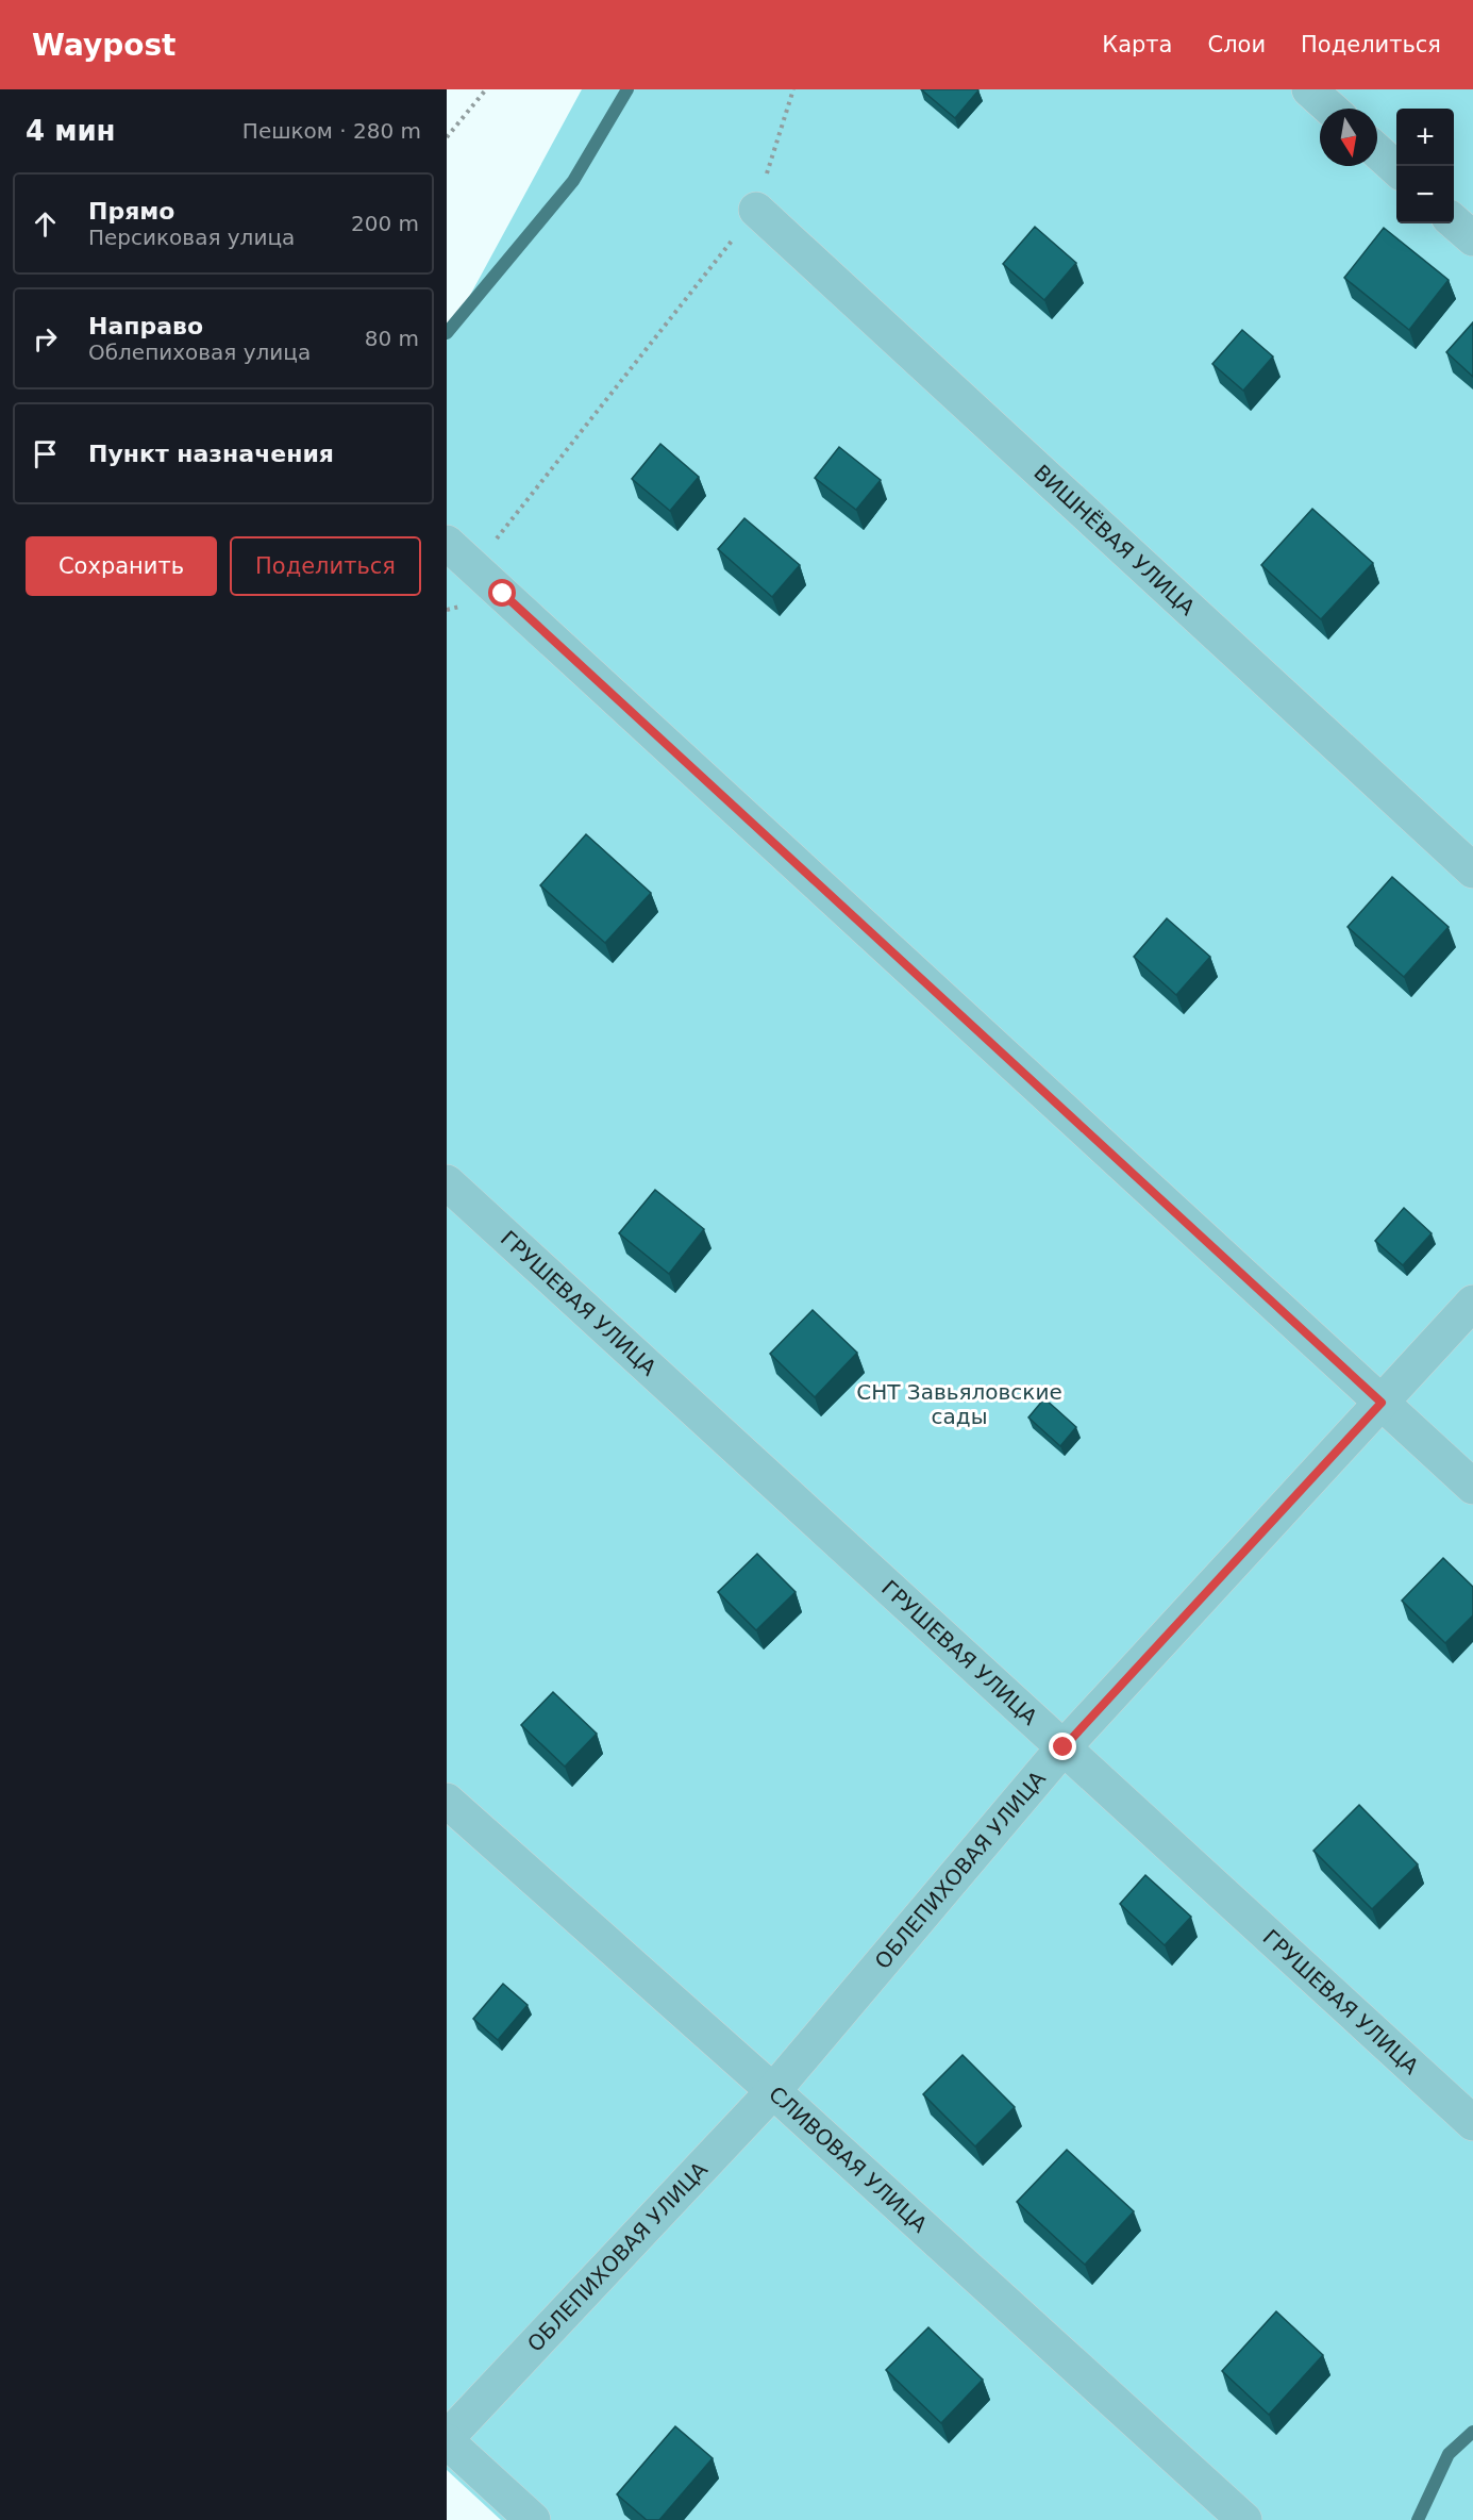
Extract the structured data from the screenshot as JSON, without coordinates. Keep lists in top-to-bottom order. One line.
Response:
{"streets":{"street":["ВИШНЁВАЯ УЛИЦА","ГРУШЕВАЯ УЛИЦА","ОБЛЕПИХОВАЯ УЛИЦА","СЛИВОВАЯ УЛИЦА"]},"crossings":[["ГРУШЕВАЯ УЛИЦА","ОБЛЕПИХОВАЯ УЛИЦА"],["ОБЛЕПИХОВАЯ УЛИЦА","СЛИВОВАЯ УЛИЦА"]],"parks":["СНТ Завьяловские сады"],"north":"bottom","page":{"header":"Waypost","nav":["Карта","Слои","Поделиться"],"heading":["4 мин","Пешком · 280 m"],"map_buttons":["+","−"],"list":[["Прямо","Персиковая улица","200 m"],["Направо","Облепиховая улица","80 m"],"Пункт назначения"],"buttons":["Сохранить","Поделиться"]}}
